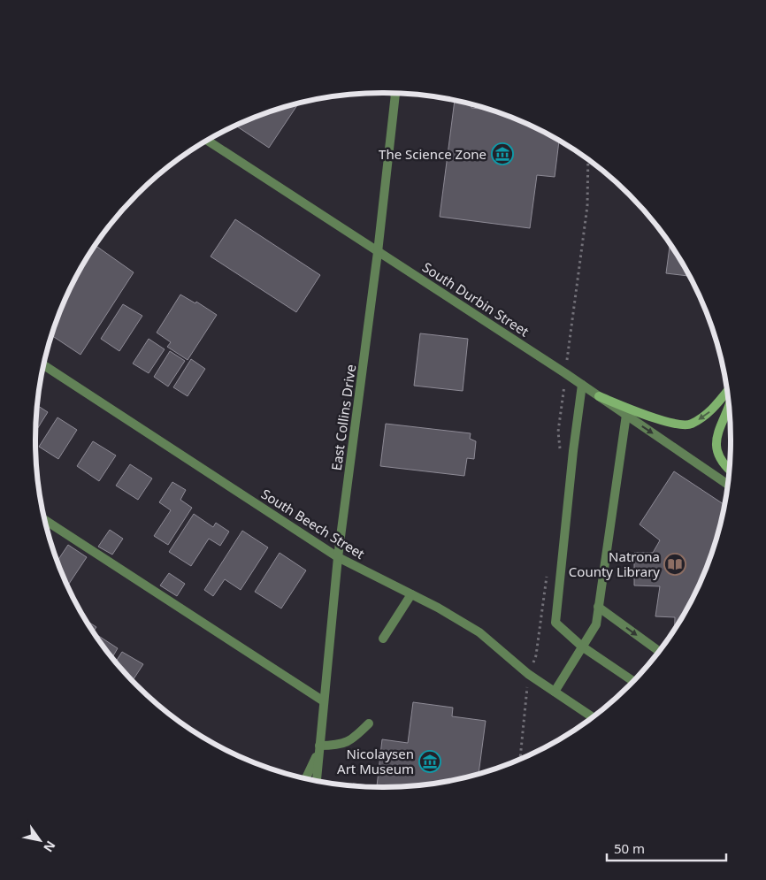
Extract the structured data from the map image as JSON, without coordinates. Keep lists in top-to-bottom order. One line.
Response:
{"streets":{"street":["South Durbin Street","East Collins Drive","South Beech Street"]},"crossings":[["South Durbin Street","East Collins Drive"],["East Collins Drive","South Beech Street"]],"places":{"museum":["The Science Zone","Nicolaysen Art Museum"],"library":["Natrona County Library"]},"scale_bar":"50 m","north":"bottom right"}
